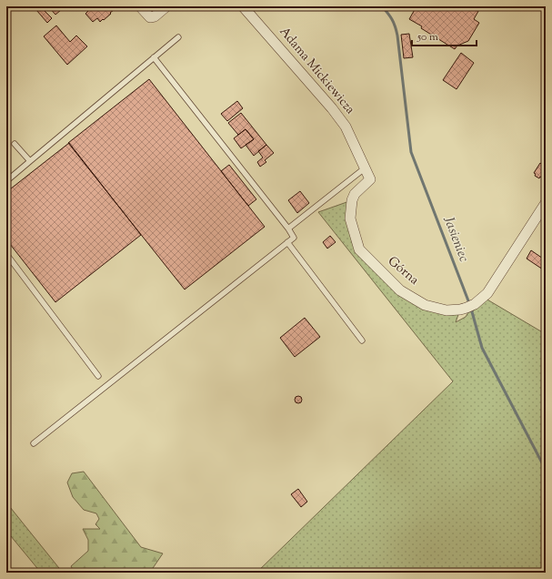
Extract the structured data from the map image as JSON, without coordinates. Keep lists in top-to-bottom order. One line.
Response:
{"streets":{"street":["Adama Mickiewicza","Górna"]},"crossings":[["Adama Mickiewicza","Górna"]],"water":["Jasieniec"],"scale_bar":"50 m"}
